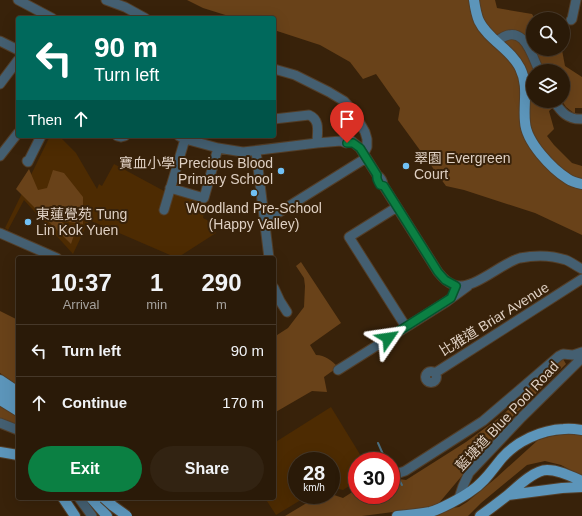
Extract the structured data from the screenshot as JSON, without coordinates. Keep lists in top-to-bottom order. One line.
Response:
{"streets":{"street":["比雅道 Briar Avenue","藍塘道 Blue Pool Road"]},"places":["翠園 Evergreen Court","寶血小學 Precious Blood Primary School","Woodland Pre-School (Happy Valley)","東蓮覺苑 Tung Lin Kok Yuen"],"page":{"turn":["90 m","Turn left"],"then":"Then","eta":["10:37","Arrival","1","min","290","m"],"list":[{"name":"Turn left","value":"90 m"},{"name":"Continue","value":"170 m"}],"buttons":["Exit","Share"],"speed":"28 km/h","limit":"30"}}
